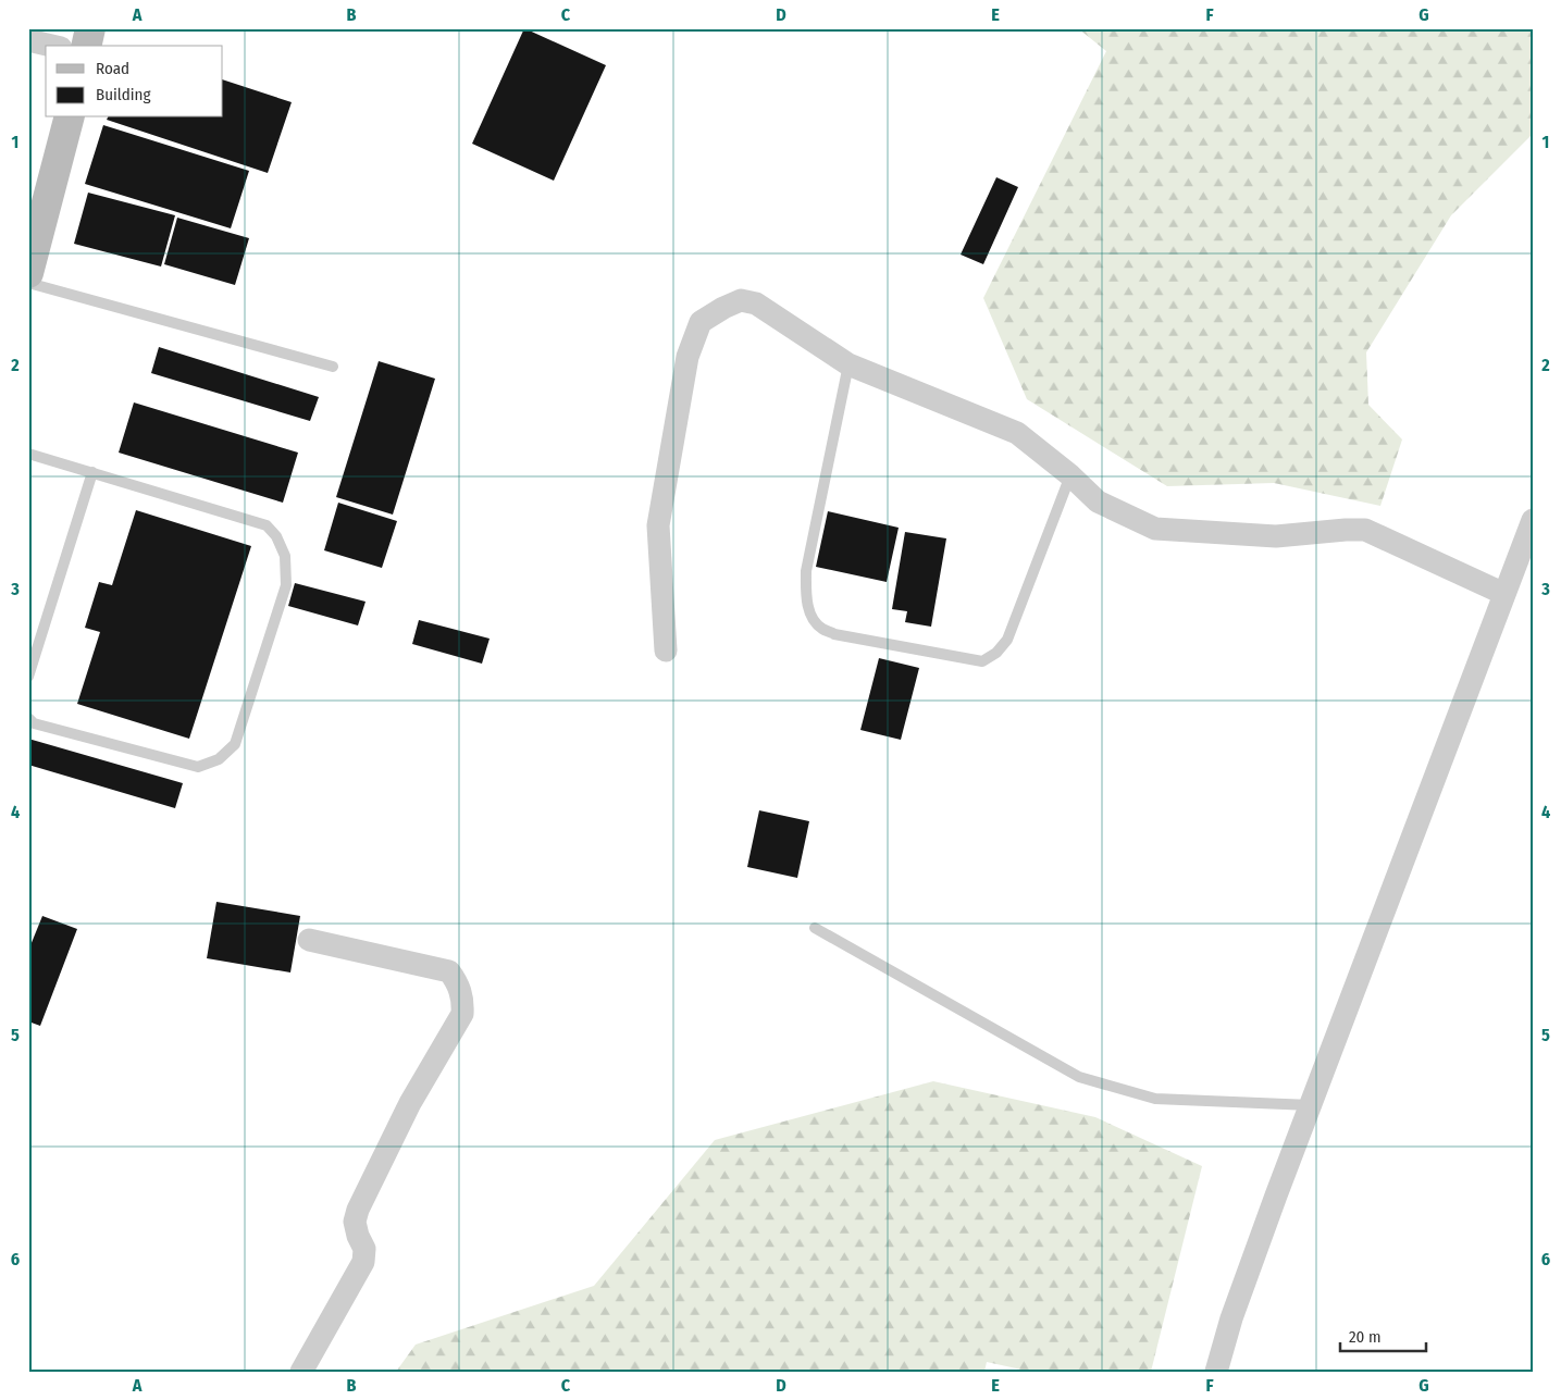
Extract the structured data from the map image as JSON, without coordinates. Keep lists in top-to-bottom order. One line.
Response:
{"legend":["Road","Building"],"scale_bar":"20 m","grid":{"columns":["A","B","C","D","E","F","G"],"rows":["1","2","3","4","5","6"]}}
